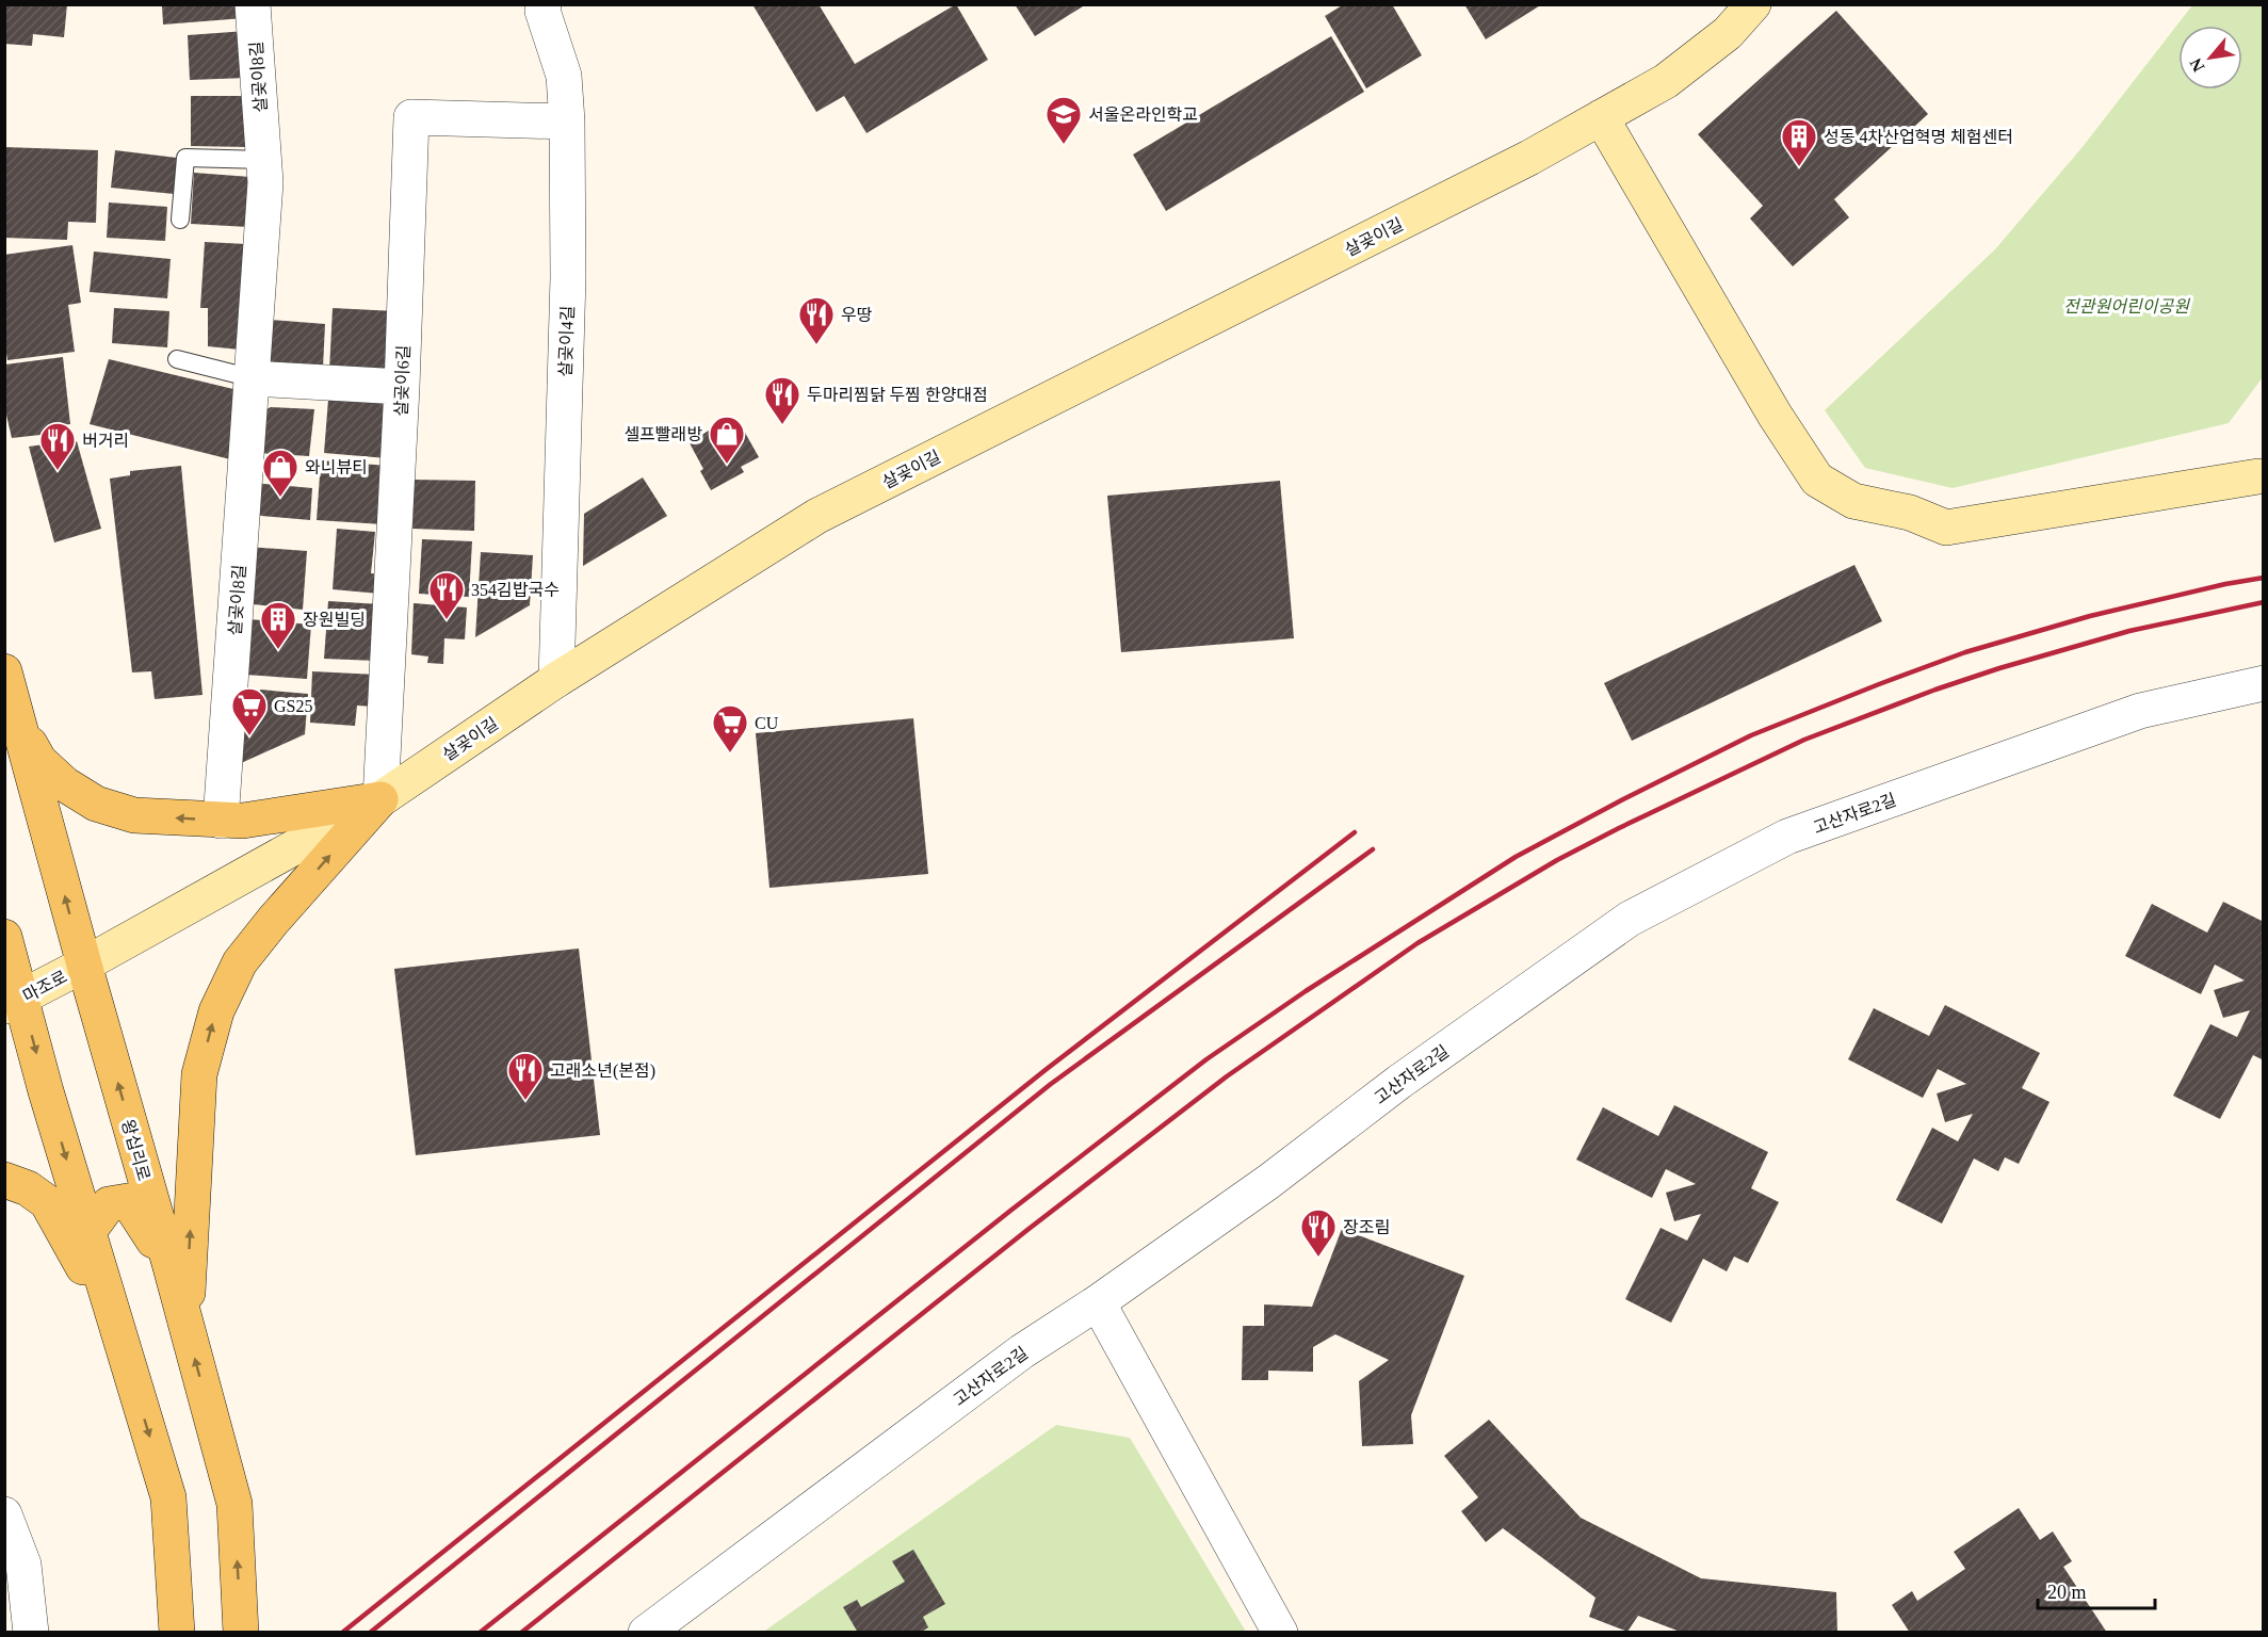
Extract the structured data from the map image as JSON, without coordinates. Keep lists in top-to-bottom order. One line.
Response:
{"streets":{"main road":["살곶이길","마조로","왕십리로"],"street":["살곶이8길","살곶이4길","살곶이6길","고산자로2길"]},"crossings":[["살곶이길","살곶이4길"],["살곶이길","살곶이6길"],["살곶이길","마조로"],["살곶이길","왕십리로"],["살곶이4길","살곶이6길"],["마조로","왕십리로"]],"parks":["전관원어린이공원"],"places":{"school or university":["서울온라인학교"],"building":["성동 4차산업혁명 체험센터","장원빌딩"],"restaurant":["우땅","두마리찜닭 두찜 한양대점","버거리","354김밥국수","고래소년(본점)","장조림"],"shop":["셀프빨래방","와니뷰티"],"supermarket":["GS25","CU"]},"scale_bar":"20 m","north":"bottom left"}
